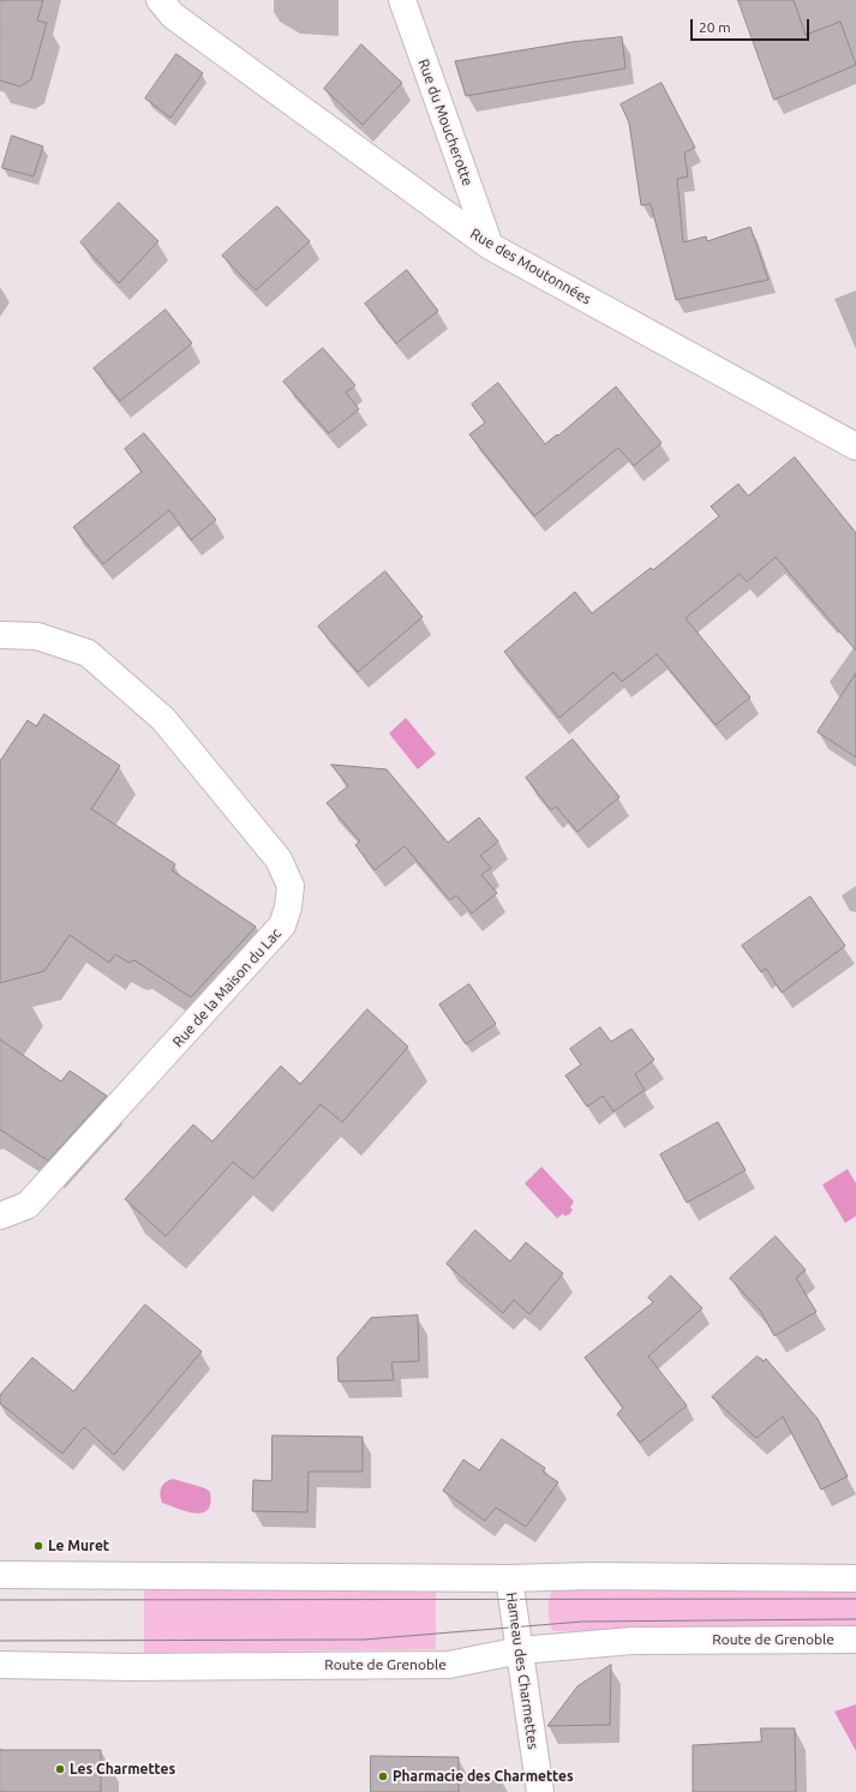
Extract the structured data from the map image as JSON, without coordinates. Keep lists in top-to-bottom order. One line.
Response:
{"streets":{"street":["Rue du Moucherotte","Rue des Moutonnées","Rue de la Maison du Lac","Route de Grenoble","Hameau des Charmettes"]},"crossings":[["Rue du Moucherotte","Rue des Moutonnées"],["Route de Grenoble","Hameau des Charmettes"]],"places":["Le Muret","Les Charmettes","Pharmacie des Charmettes"],"scale_bar":"20 m"}
